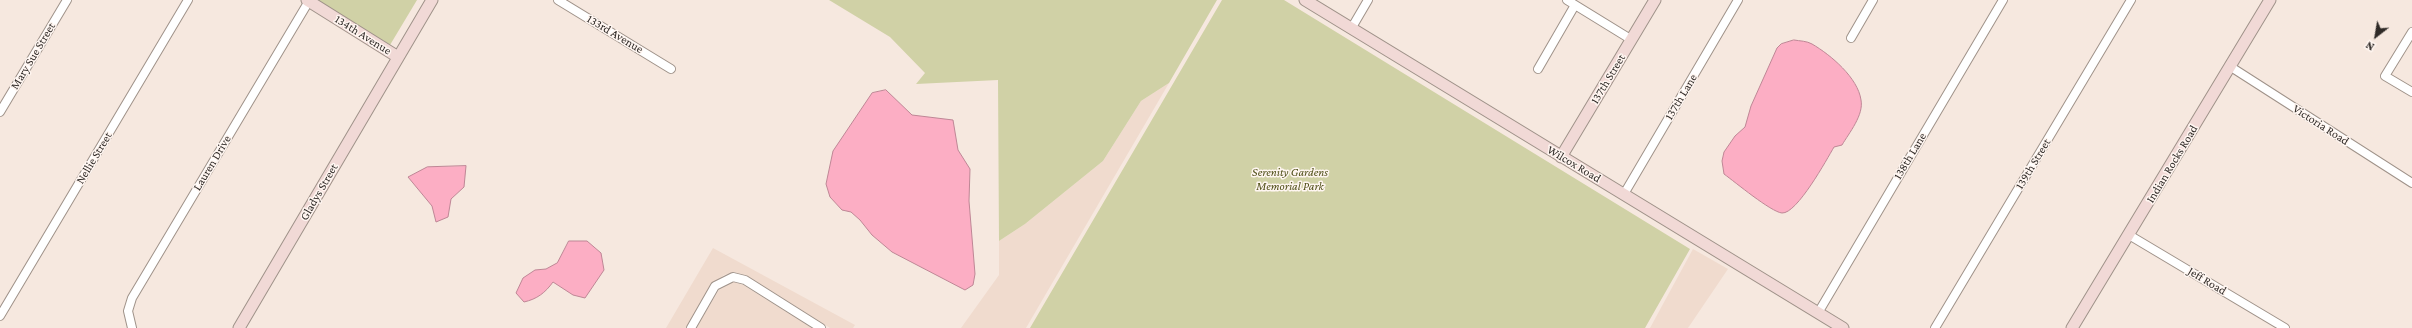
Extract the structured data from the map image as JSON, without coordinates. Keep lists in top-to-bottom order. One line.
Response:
{"streets":{"street":["133rd Avenue","134th Avenue","Mary Sue Street","137th Street","137th Lane","Victoria Road","138th Lane","Nellie Street","Lauren Drive","Wilcox Road","139th Street","Indian Rocks Road","Gladys Street","Jeff Road"]},"crossings":[["134th Avenue","Lauren Drive"],["134th Avenue","Gladys Street"],["137th Street","Wilcox Road"],["137th Lane","Wilcox Road"],["Victoria Road","Indian Rocks Road"],["138th Lane","Wilcox Road"],["Indian Rocks Road","Jeff Road"]],"parks":["Serenity Gardens Memorial Park"],"north":"bottom left"}
